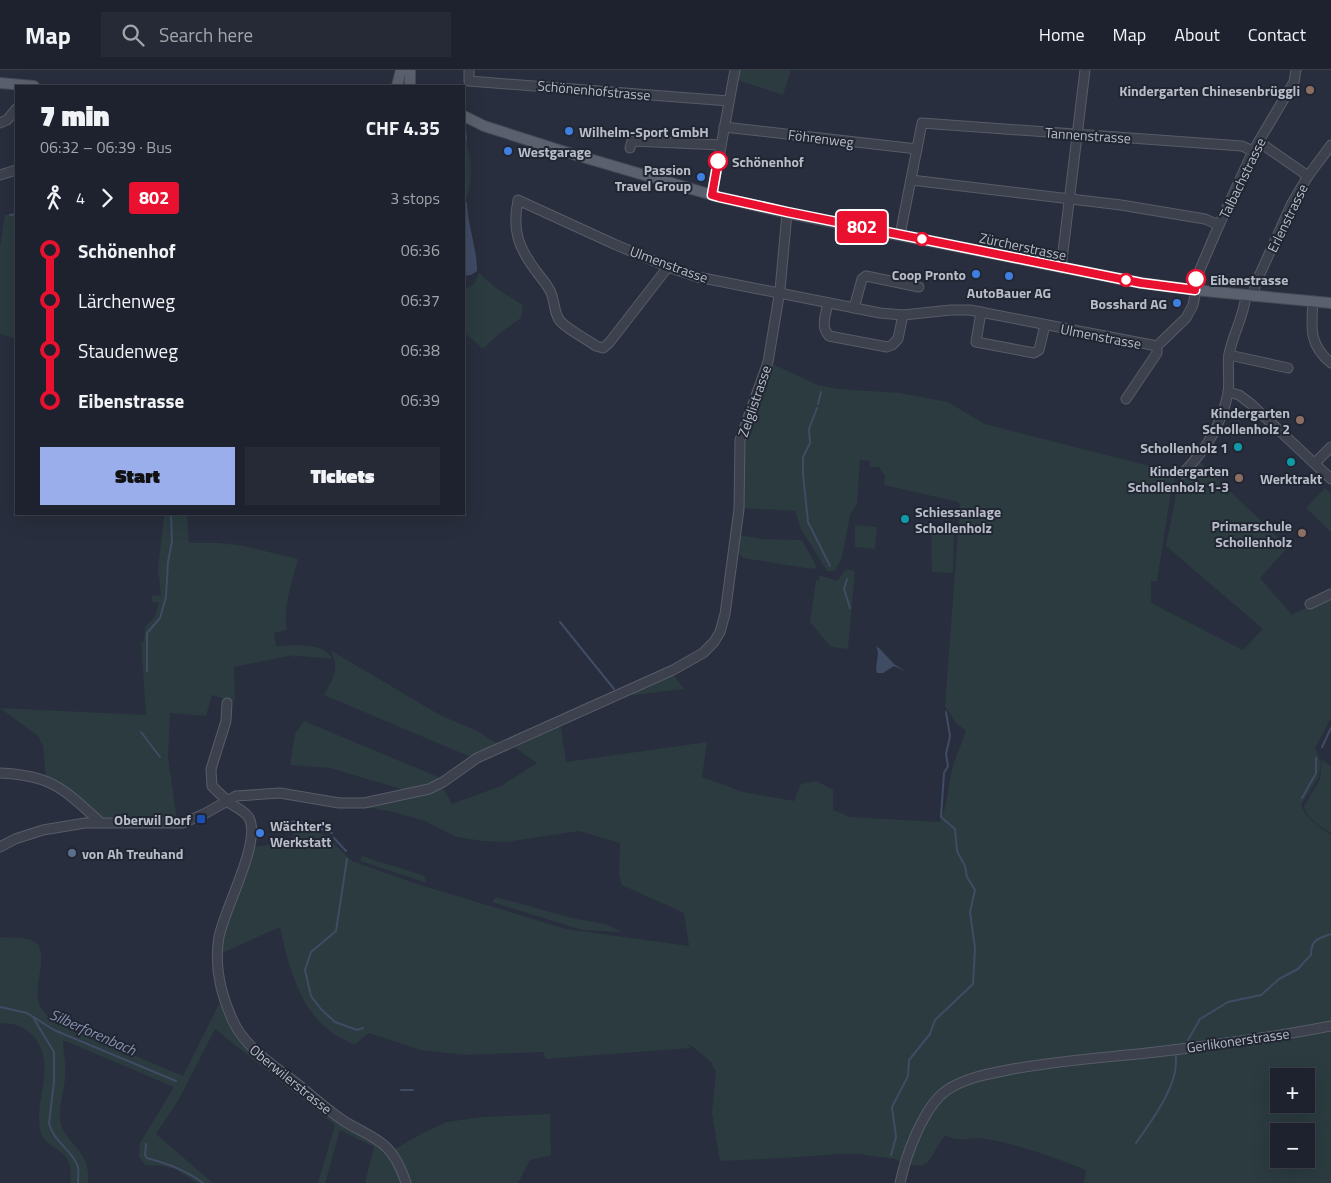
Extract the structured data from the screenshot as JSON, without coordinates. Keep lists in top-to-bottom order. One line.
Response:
{"streets":{"main road":["Zürcherstrasse"],"street":["Schönenhofstrasse","Tannenstrasse","Föhrenweg","Talbachstrasse","Erlenstrasse","Ulmenstrasse","Zelglistrasse","Gerlikonerstrasse","Oberwilerstrasse"]},"crossings":[["Tannenstrasse","Föhrenweg"],["Tannenstrasse","Talbachstrasse"],["Talbachstrasse","Zürcherstrasse"],["Talbachstrasse","Ulmenstrasse"],["Erlenstrasse","Zürcherstrasse"],["Zürcherstrasse","Ulmenstrasse"],["Zürcherstrasse","Zelglistrasse"],["Ulmenstrasse","Zelglistrasse"],["Zelglistrasse","Oberwilerstrasse"]],"water":["Silberforenbach"],"places":{"other":["Kindergarten Chinesenbrüggli","Wilhelm-Sport GmbH","Westgarage","Schönenhof","Passion Travel Group","Coop Pronto","AutoBauer AG","Eibenstrasse","Bosshard AG","Kindergarten Schollenholz 2","Schollenholz 1","Werktrakt","Kindergarten Schollenholz 1-3","Schiessanlage Schollenholz","Primarschule Schollenholz","Wächter's Werkstatt","von Ah Treuhand"],"transit":["Oberwil Dorf"]},"lines":["bus line 802"],"page":{"header":"Map","search":"Search here","nav":["Home","Map","About","Contact"],"on_map":"802","heading":["7 min","06:32 – 06:39 · Bus","CHF 4.35"],"legs":["4","802","3 stops"],"list":[{"name":"Schönenhof","value":"06:36"},{"name":"Lärchenweg","value":"06:37"},{"name":"Staudenweg","value":"06:38"},{"name":"Eibenstrasse","value":"06:39"}],"buttons":["Start","Tickets"],"map_buttons":["+","−"]}}
